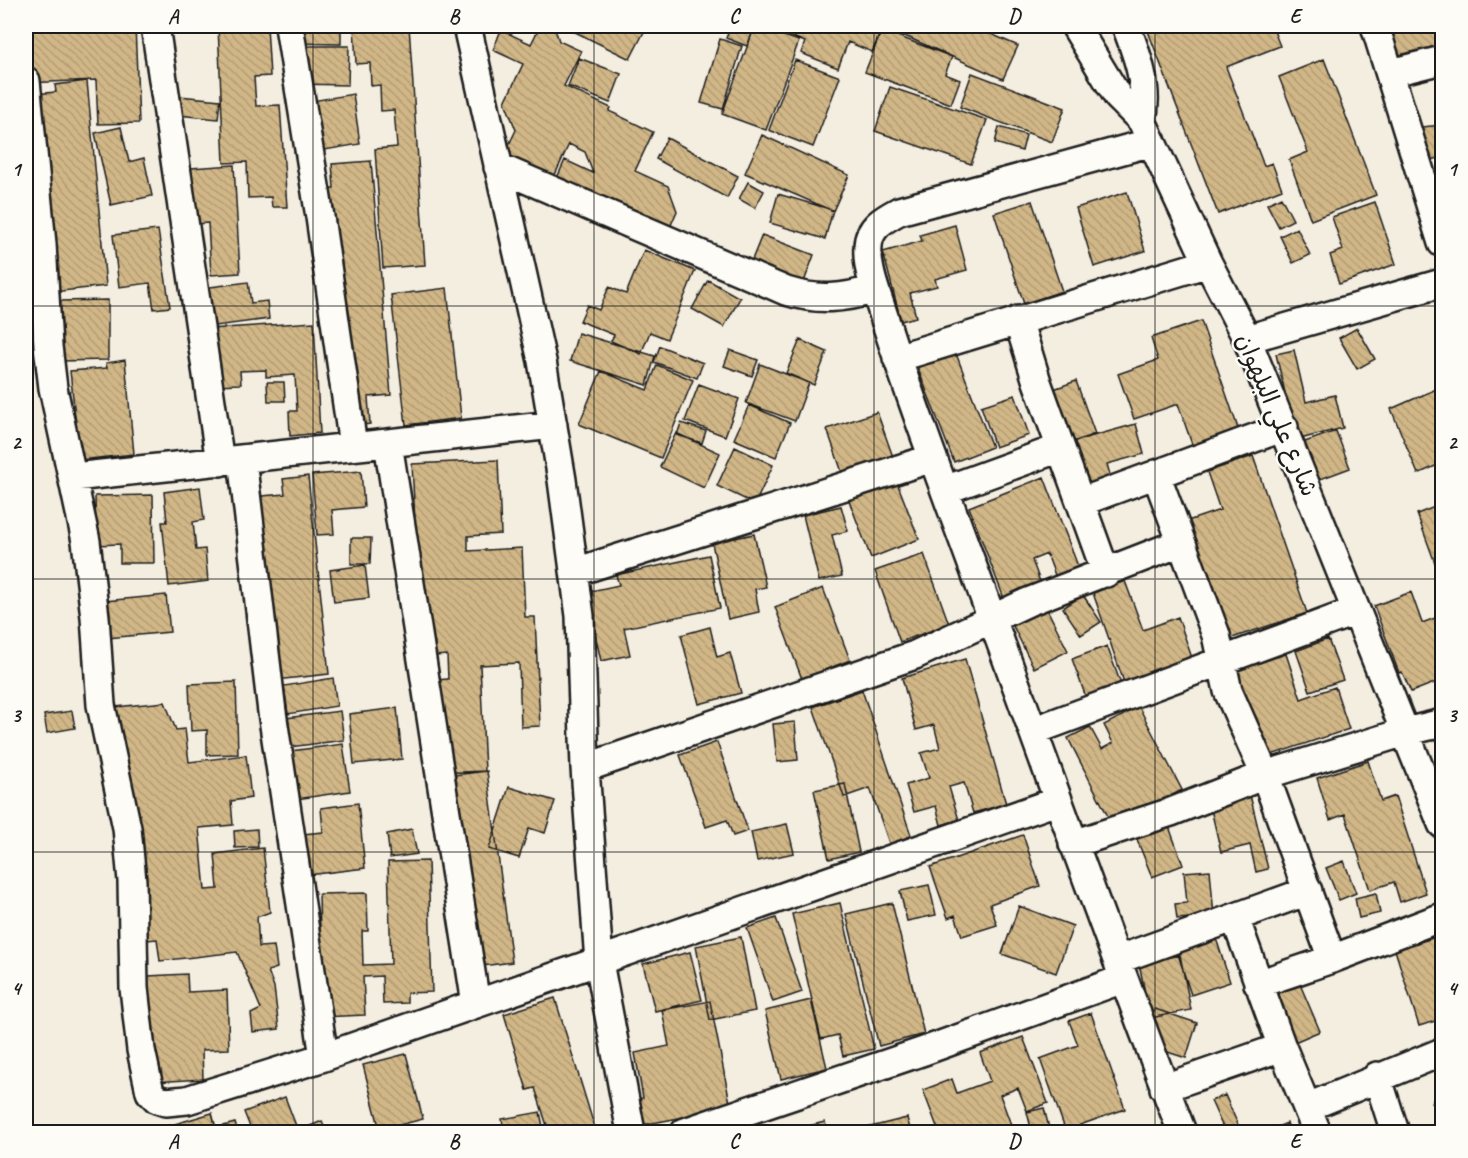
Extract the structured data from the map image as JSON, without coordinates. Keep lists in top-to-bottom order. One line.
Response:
{"streets":{"street":["شارع علي البلهوان"]},"grid":{"columns":["A","B","C","D","E"],"rows":["1","2","3","4"]}}
